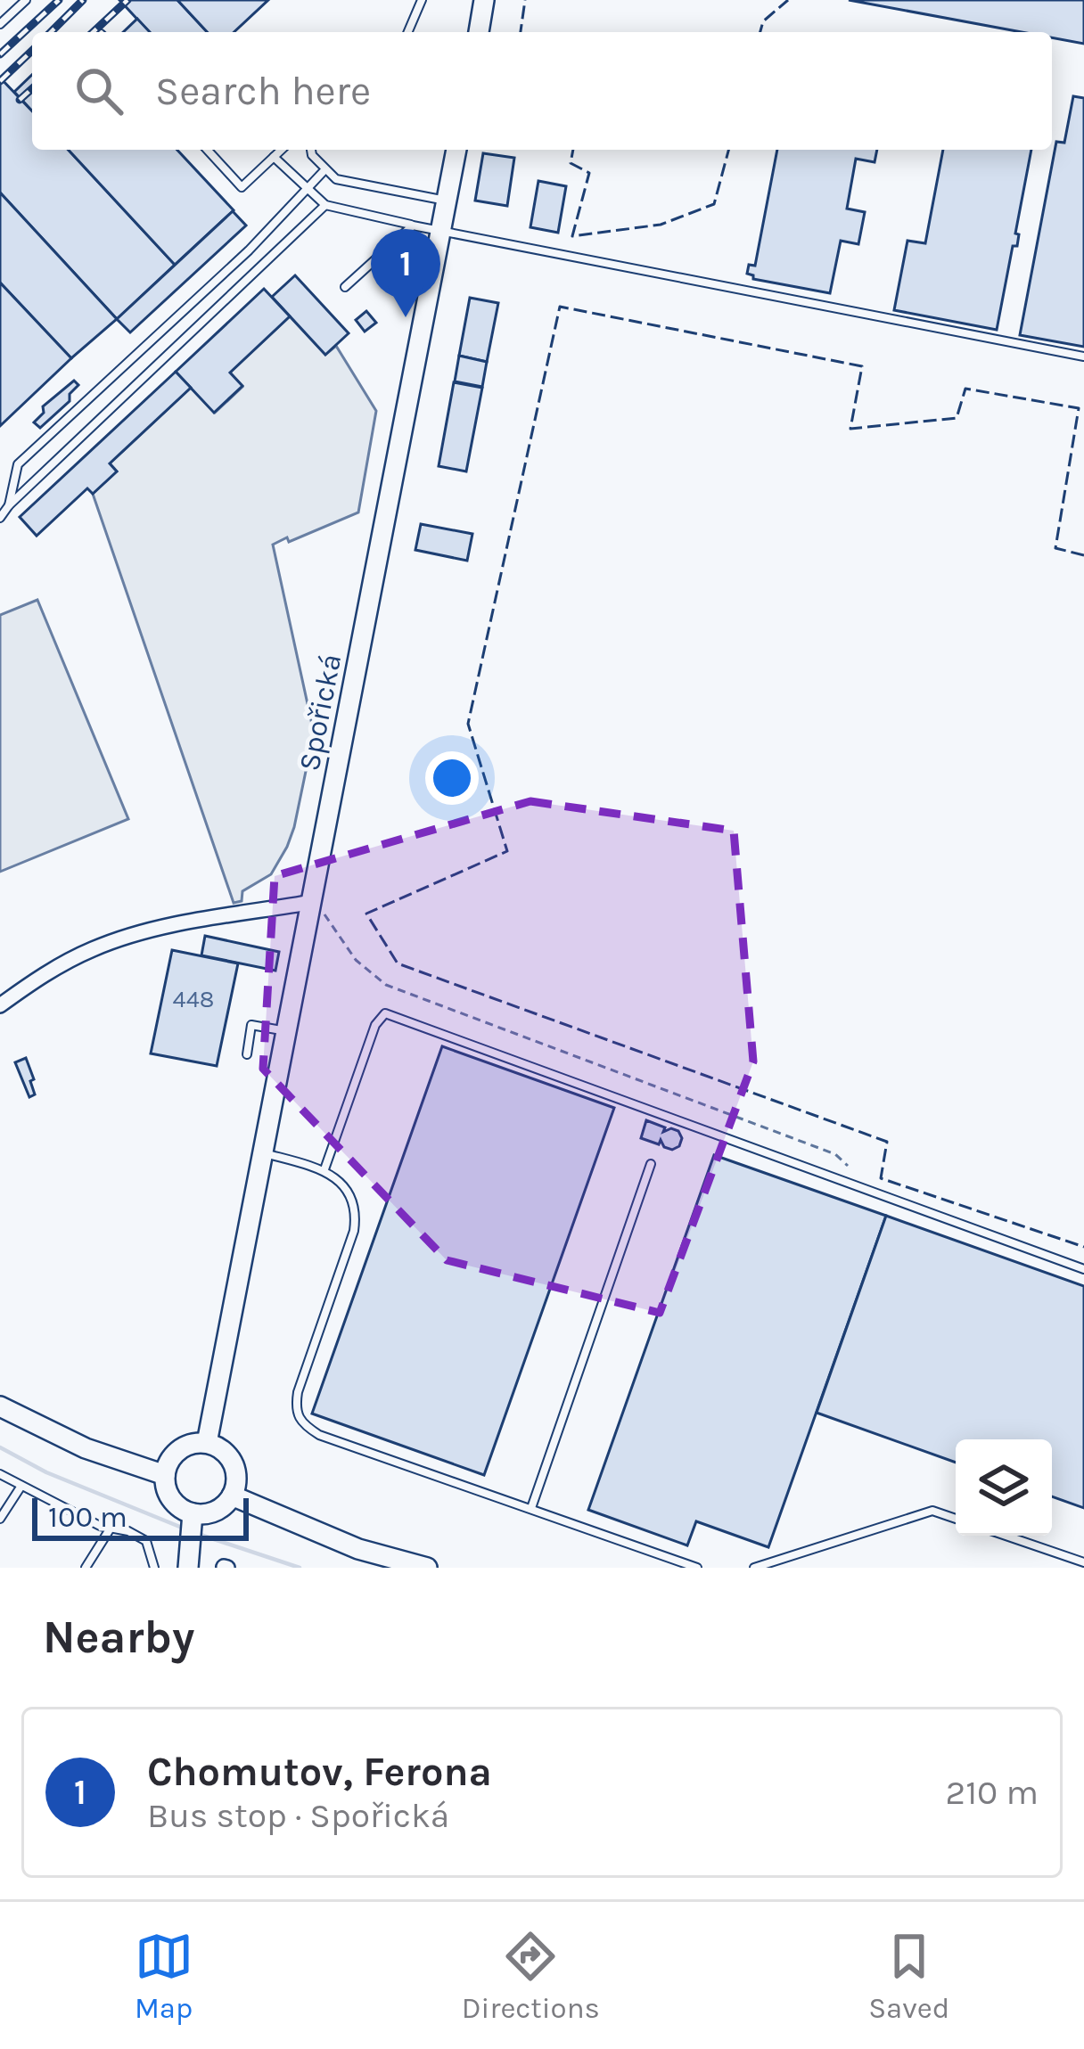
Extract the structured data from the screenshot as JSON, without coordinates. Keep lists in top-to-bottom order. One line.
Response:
{"streets":{"street":["Spořická"]},"house_numbers":["448"],"scale_bar":"100 m","page":{"search":"Search here","pins":"1","scale":"100 m","heading":"Nearby","list":[{"mark":"1","name":"Chomutov, Ferona","note":"Bus stop · Spořická","value":"210 m"}],"nav":["Map","Directions","Saved"]}}
